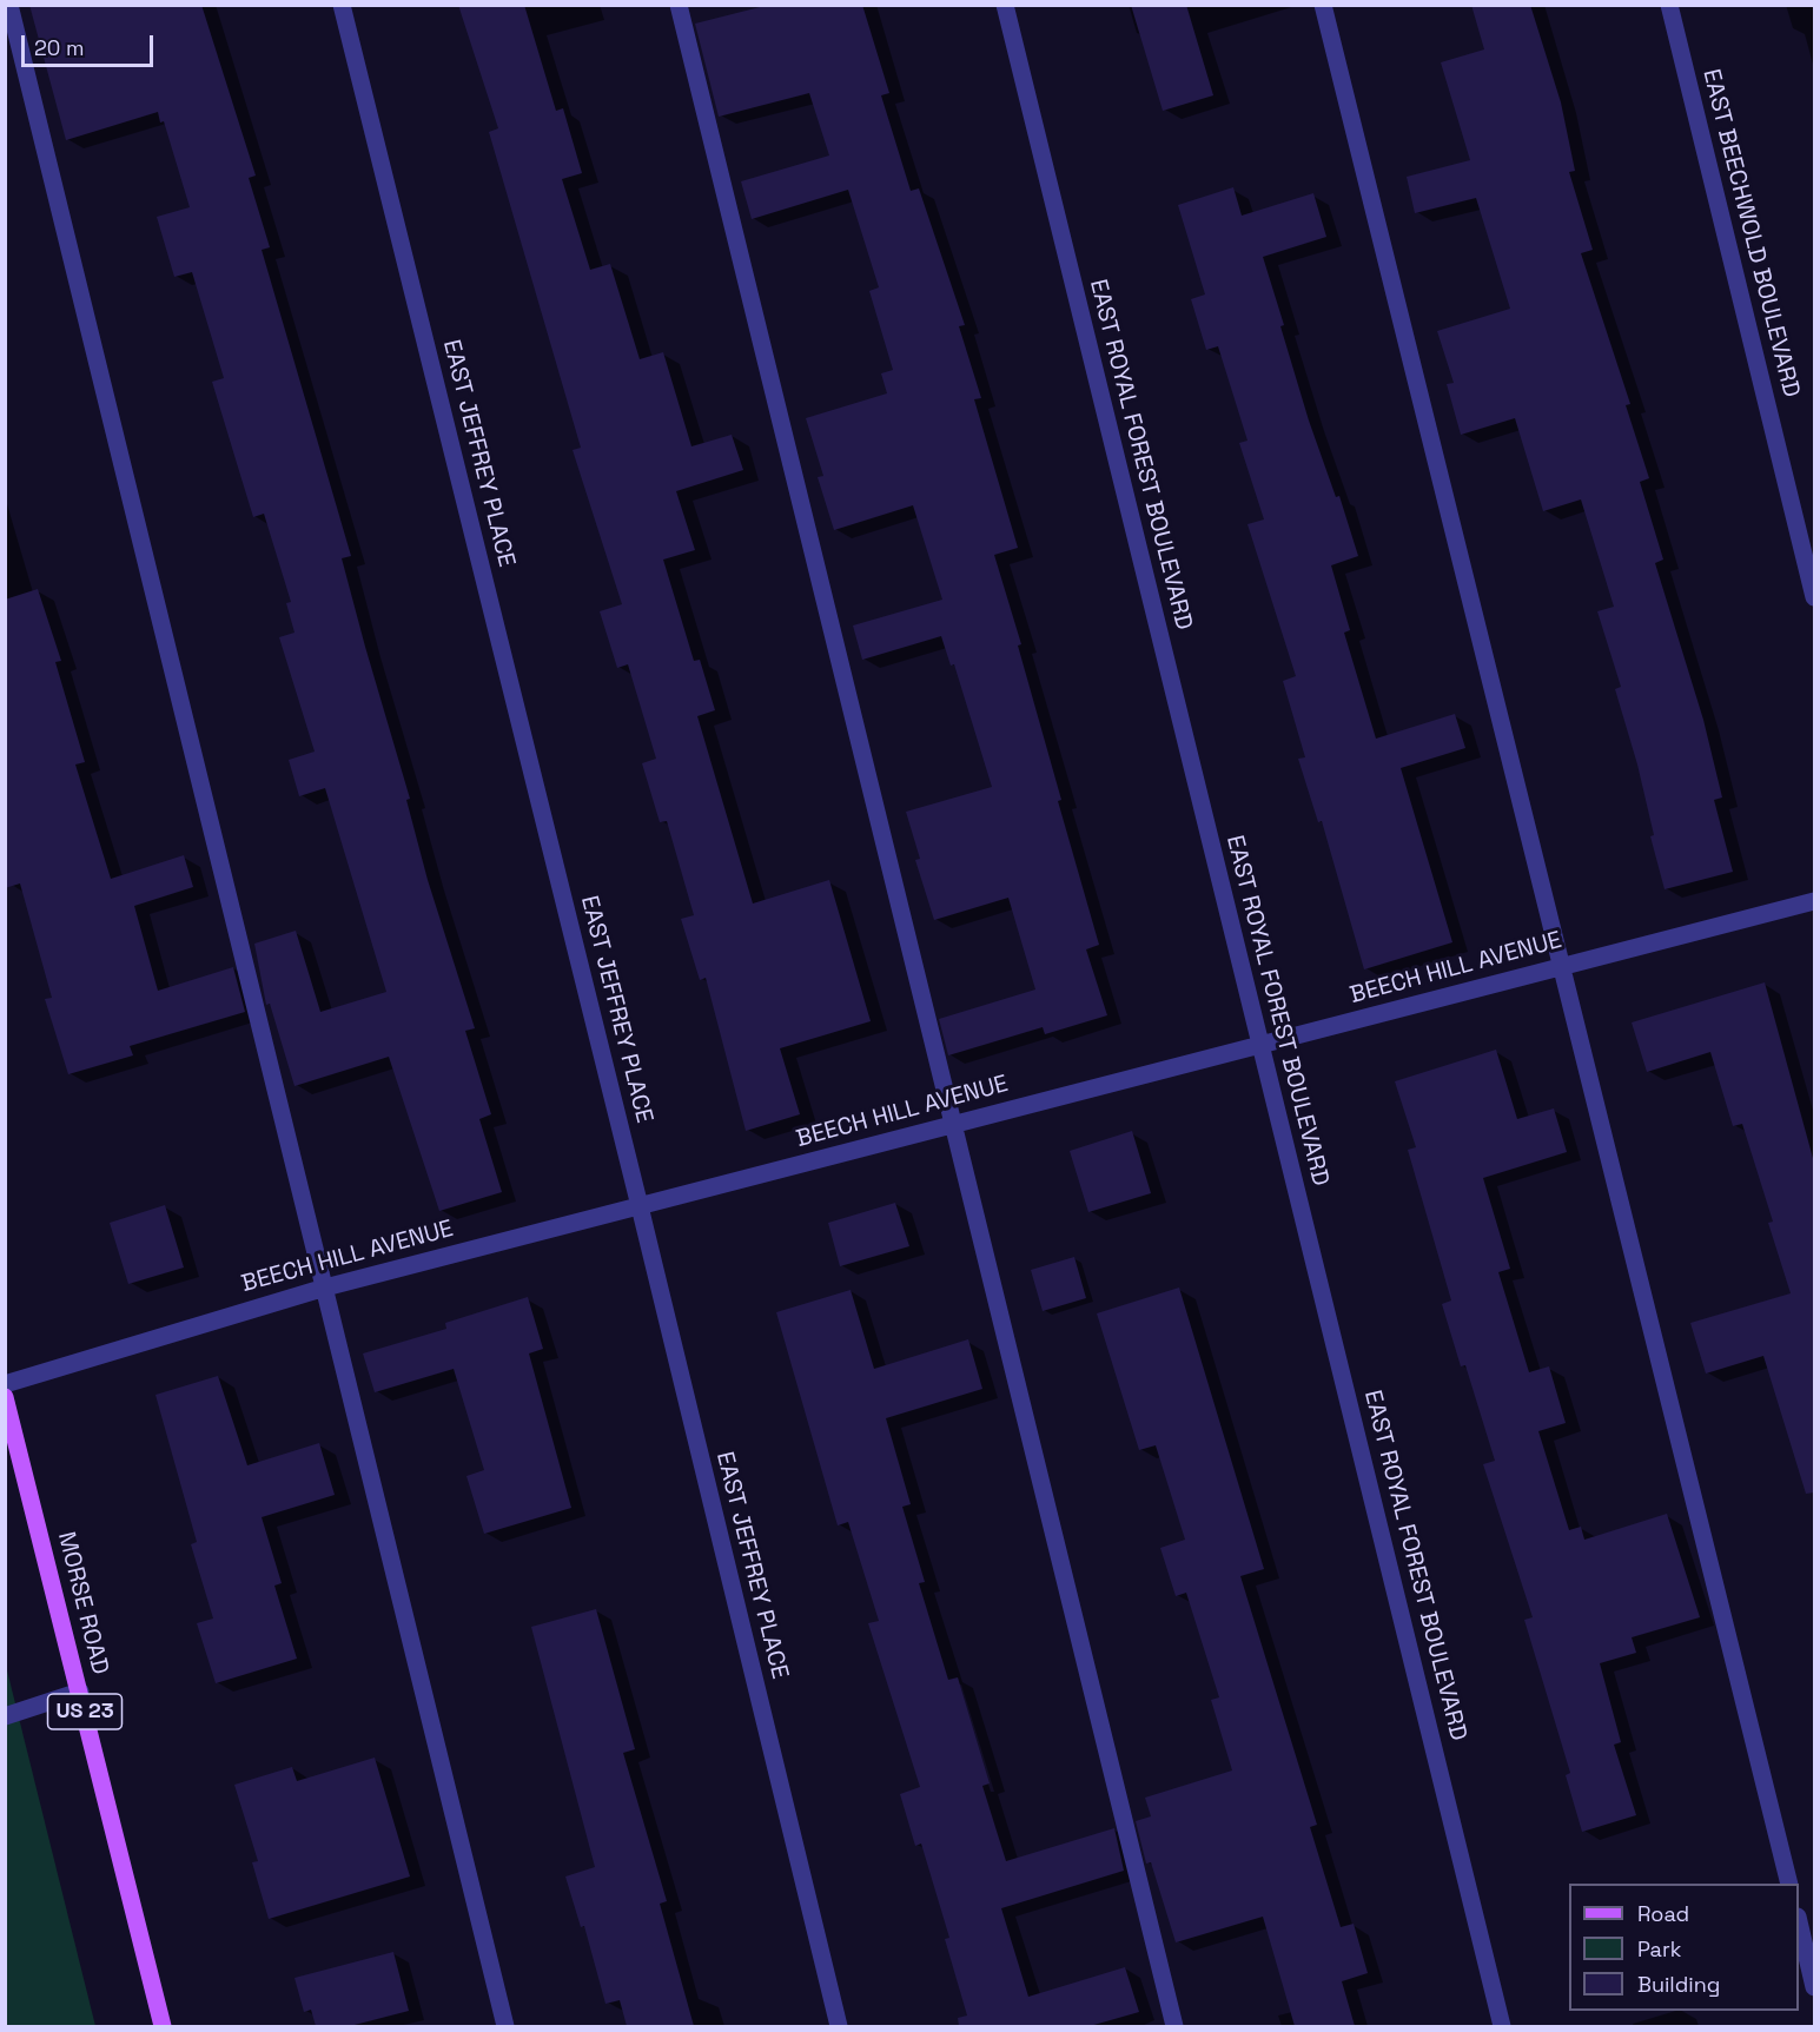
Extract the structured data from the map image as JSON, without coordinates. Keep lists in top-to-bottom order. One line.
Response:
{"streets":{"main road":["MORSE ROAD","US 23"],"street":["EAST BEECHWOLD BOULEVARD","EAST JEFFREY PLACE","EAST ROYAL FOREST BOULEVARD","BEECH HILL AVENUE"]},"crossings":[["EAST JEFFREY PLACE","BEECH HILL AVENUE"],["EAST ROYAL FOREST BOULEVARD","BEECH HILL AVENUE"]],"legend":["Road","Park","Building"],"scale_bar":"20 m"}
